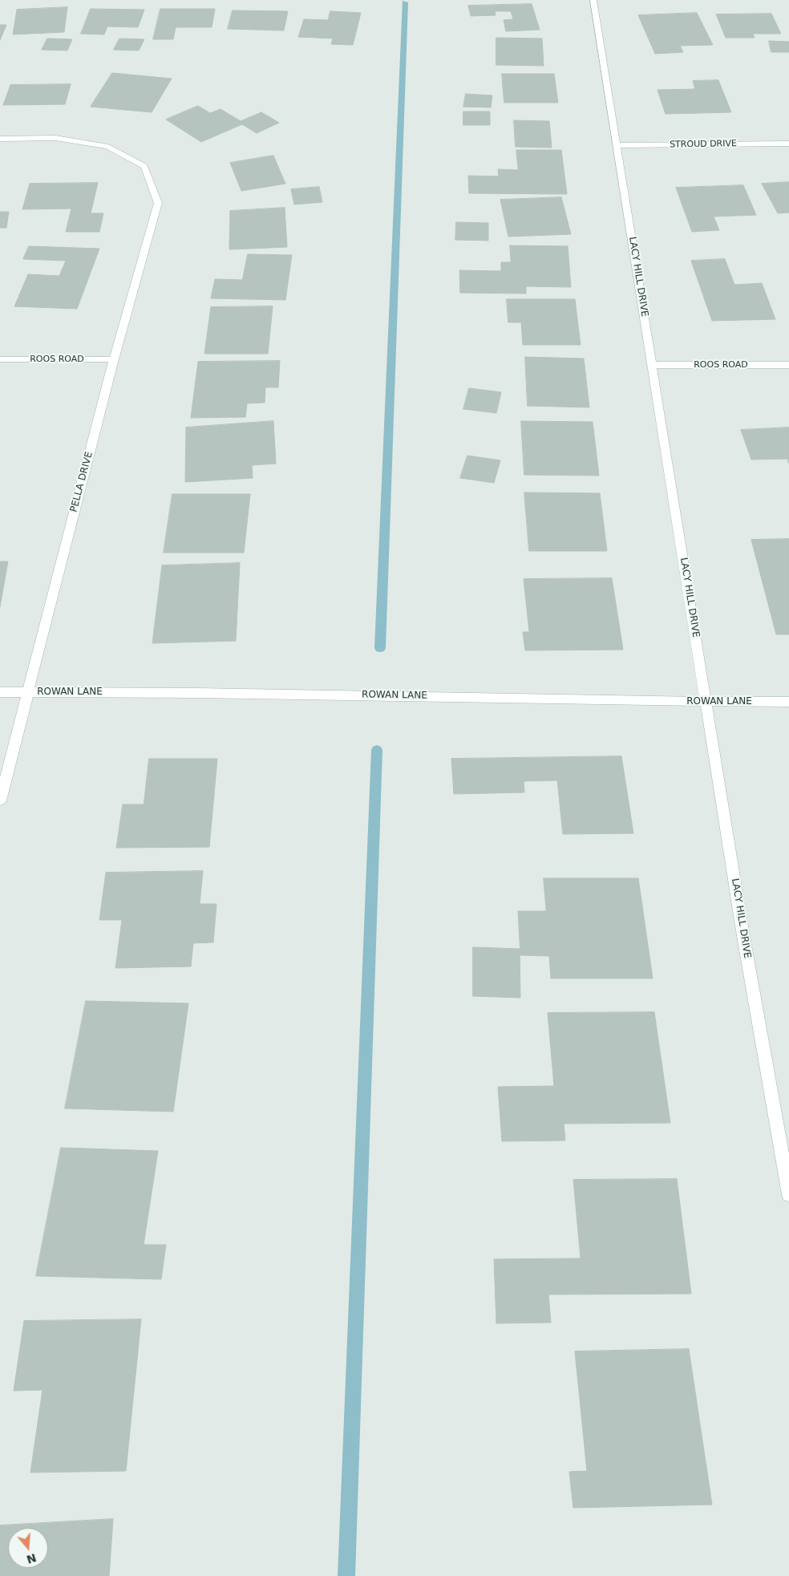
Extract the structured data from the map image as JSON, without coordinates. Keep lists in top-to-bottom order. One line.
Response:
{"streets":{"street":["STROUD DRIVE","LACY HILL DRIVE","ROOS ROAD","PELLA DRIVE","ROWAN LANE"]},"crossings":[["STROUD DRIVE","LACY HILL DRIVE"],["LACY HILL DRIVE","ROOS ROAD"],["LACY HILL DRIVE","ROWAN LANE"],["ROOS ROAD","PELLA DRIVE"],["PELLA DRIVE","ROWAN LANE"]],"north":"bottom"}
